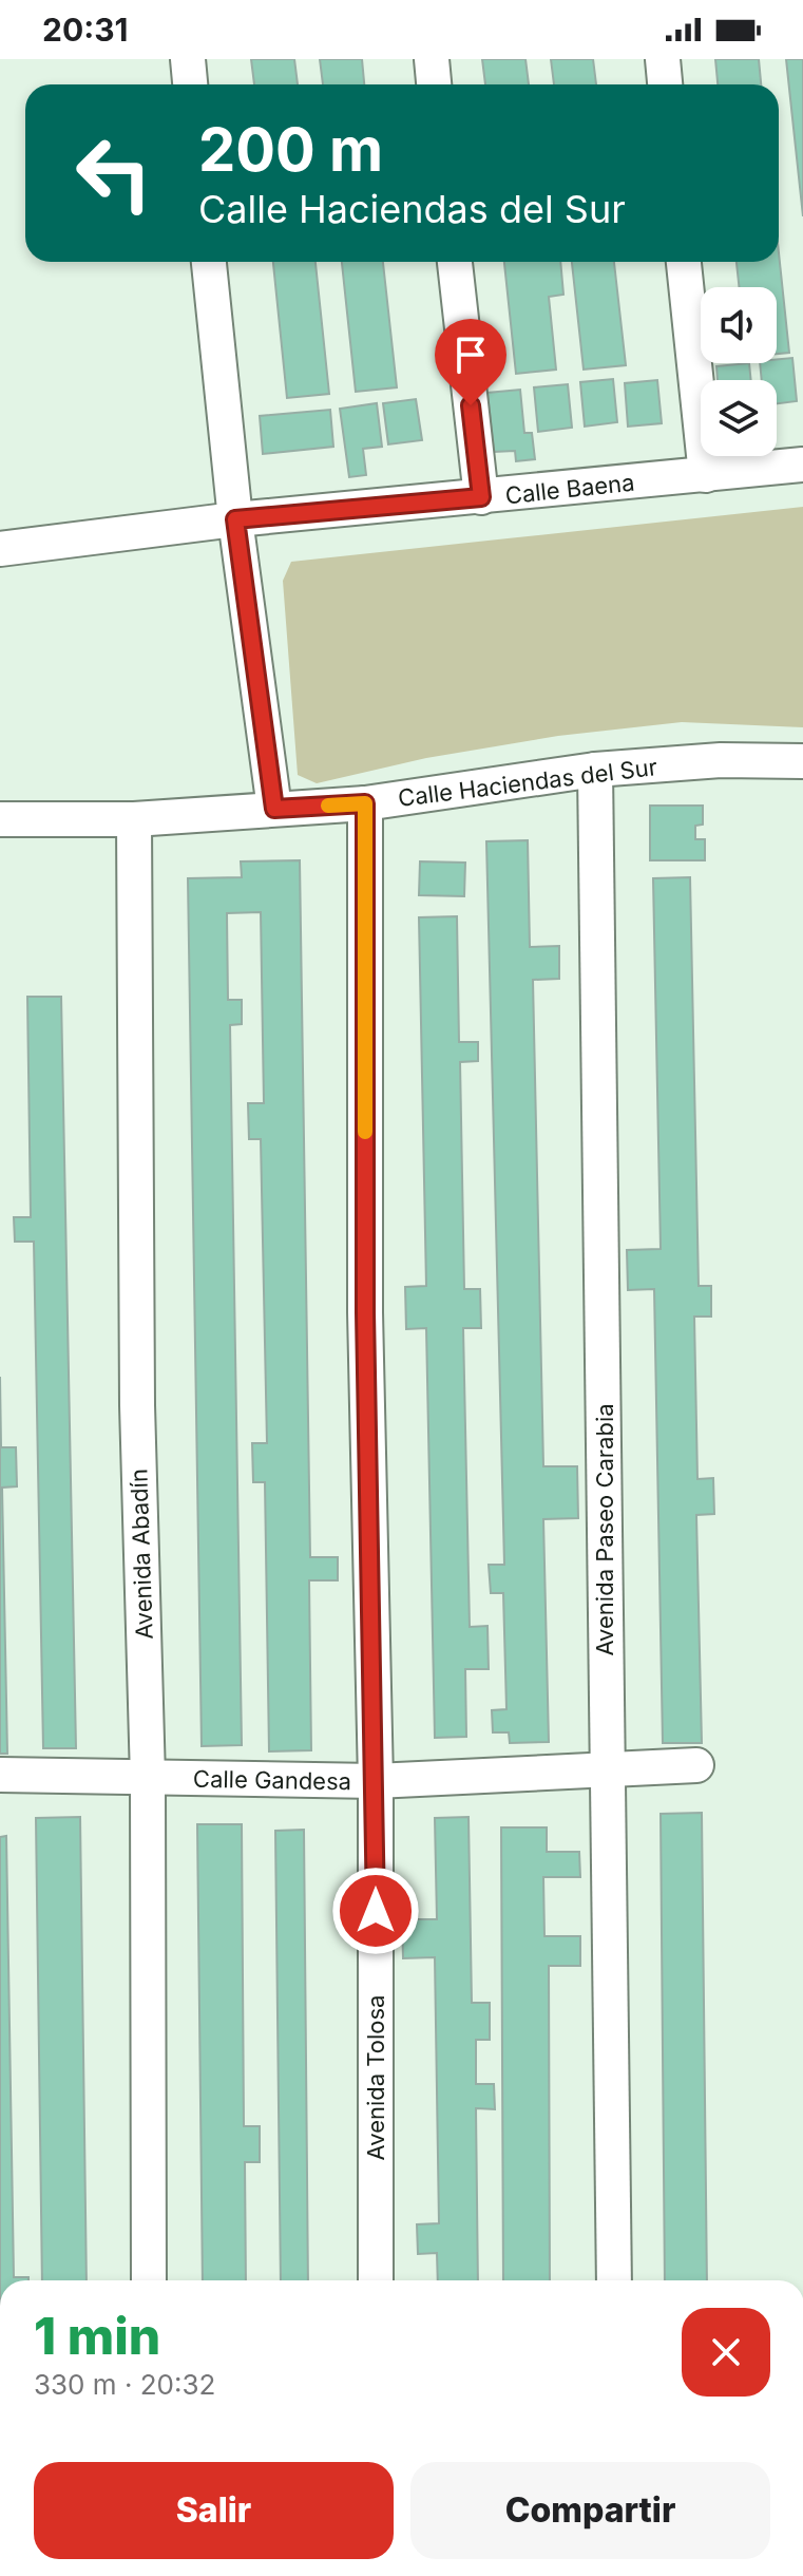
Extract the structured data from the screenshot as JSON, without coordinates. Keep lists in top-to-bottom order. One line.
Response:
{"streets":{"street":["Calle Baena","Calle Haciendas del Sur","Avenida Paseo Carabia","Avenida Abadín","Calle Gandesa","Avenida Tolosa"]},"crossings":[["Calle Haciendas del Sur","Avenida Paseo Carabia"],["Calle Haciendas del Sur","Avenida Abadín"],["Calle Haciendas del Sur","Avenida Tolosa"],["Avenida Paseo Carabia","Calle Gandesa"],["Avenida Abadín","Calle Gandesa"],["Calle Gandesa","Avenida Tolosa"]],"page":{"status":"20:31","turn":["200 m","Calle Haciendas del Sur"],"heading":["1 min","330 m · 20:32"],"buttons":["Salir","Compartir"]}}
